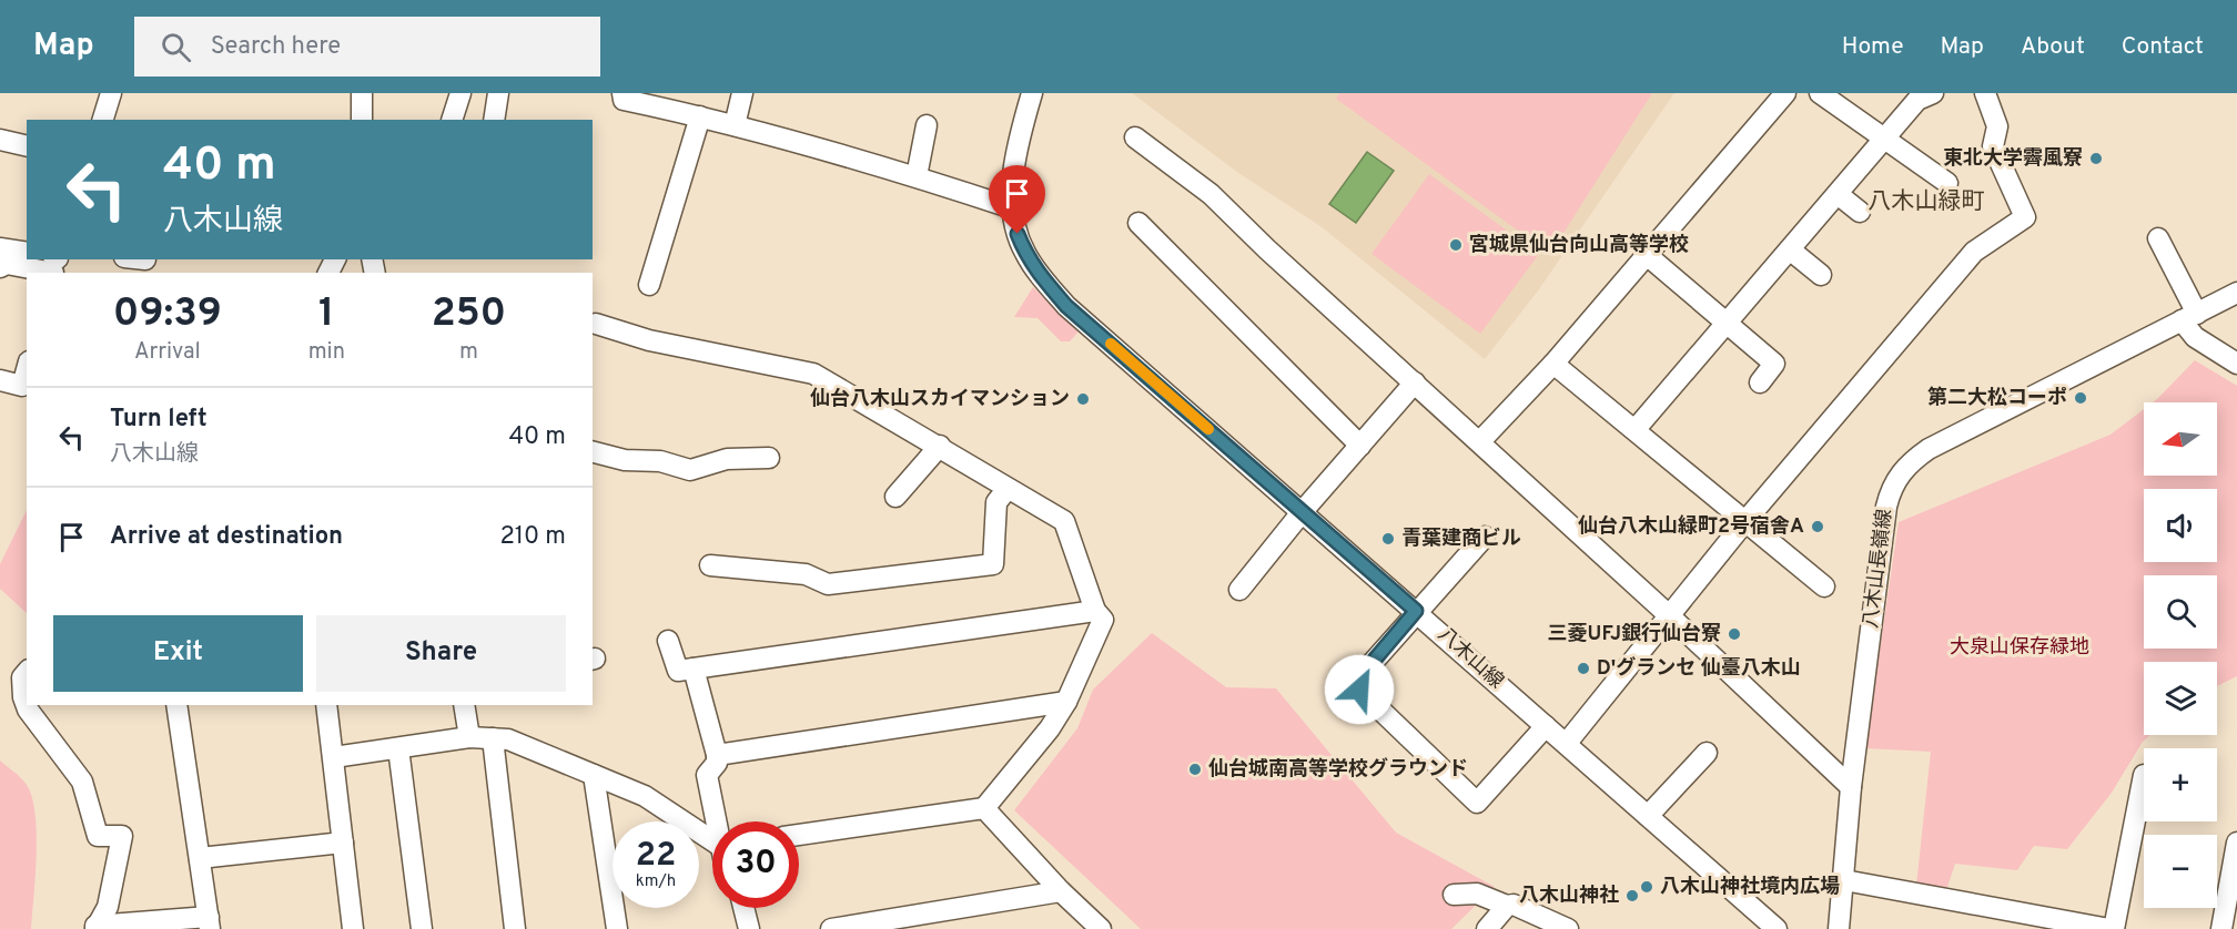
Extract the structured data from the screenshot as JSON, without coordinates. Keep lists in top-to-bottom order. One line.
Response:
{"streets":{"street":["八木山長嶺線","八木山線"]},"districts":["八木山緑町"],"parks":["大泉山保存緑地"],"places":["東北大学霽風寮","宮城県仙台向山高等学校","第二大松コーポ","仙台八木山スカイマンション","仙台八木山緑町2号宿舎A","青葉建商ビル","三菱UFJ銀行仙台寮","D'グランセ 仙臺八木山","仙台城南高等学校グラウンド","八木山神社境内広場","八木山神社"],"north":"left","page":{"header":"Map","search":"Search here","nav":["Home","Map","About","Contact"],"turn":["40 m","八木山線"],"eta":["09:39","Arrival","1","min","250","m"],"list":[{"name":"Turn left","note":"八木山線","value":"40 m"},{"name":"Arrive at destination","value":"210 m"}],"map_buttons":["+","−"],"buttons":["Exit","Share"],"speed":"22 km/h","limit":"30"}}
